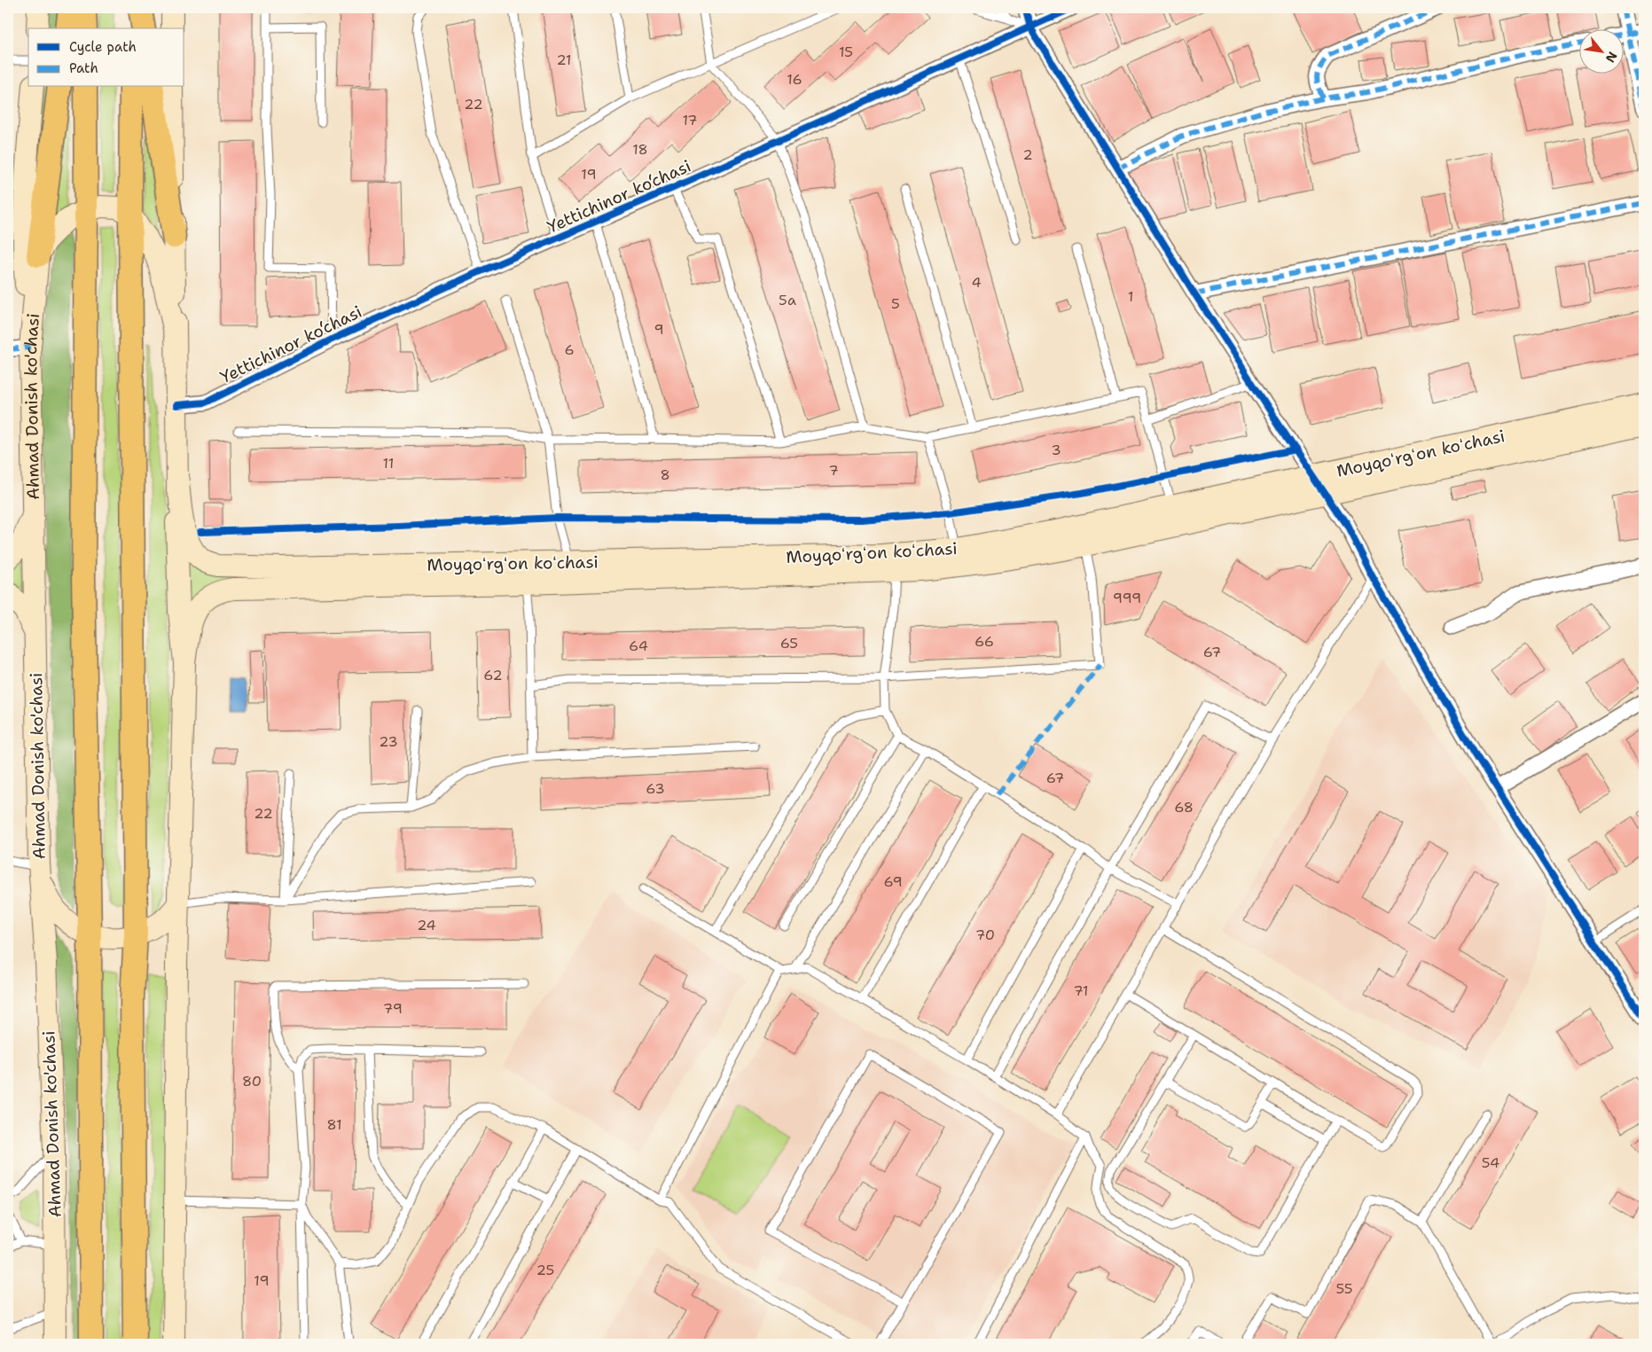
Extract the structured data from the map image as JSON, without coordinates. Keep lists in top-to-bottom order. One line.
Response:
{"streets":{"main road":["Ahmad Donish ko'chasi","Moyqoʻrgʻon koʻchasi"],"street":["Yettichinor ko‘chasi"]},"house_numbers":["15","21","16","22","17","18","2","19","4","1","5а","5","9","6","3","11","7","8","999","66","65","64","67","62","23","67","63","68","22","69","24","70","71","79","80","81","54","25","19","55"],"legend":["Cycle path","Path"],"north":"bottom right"}
